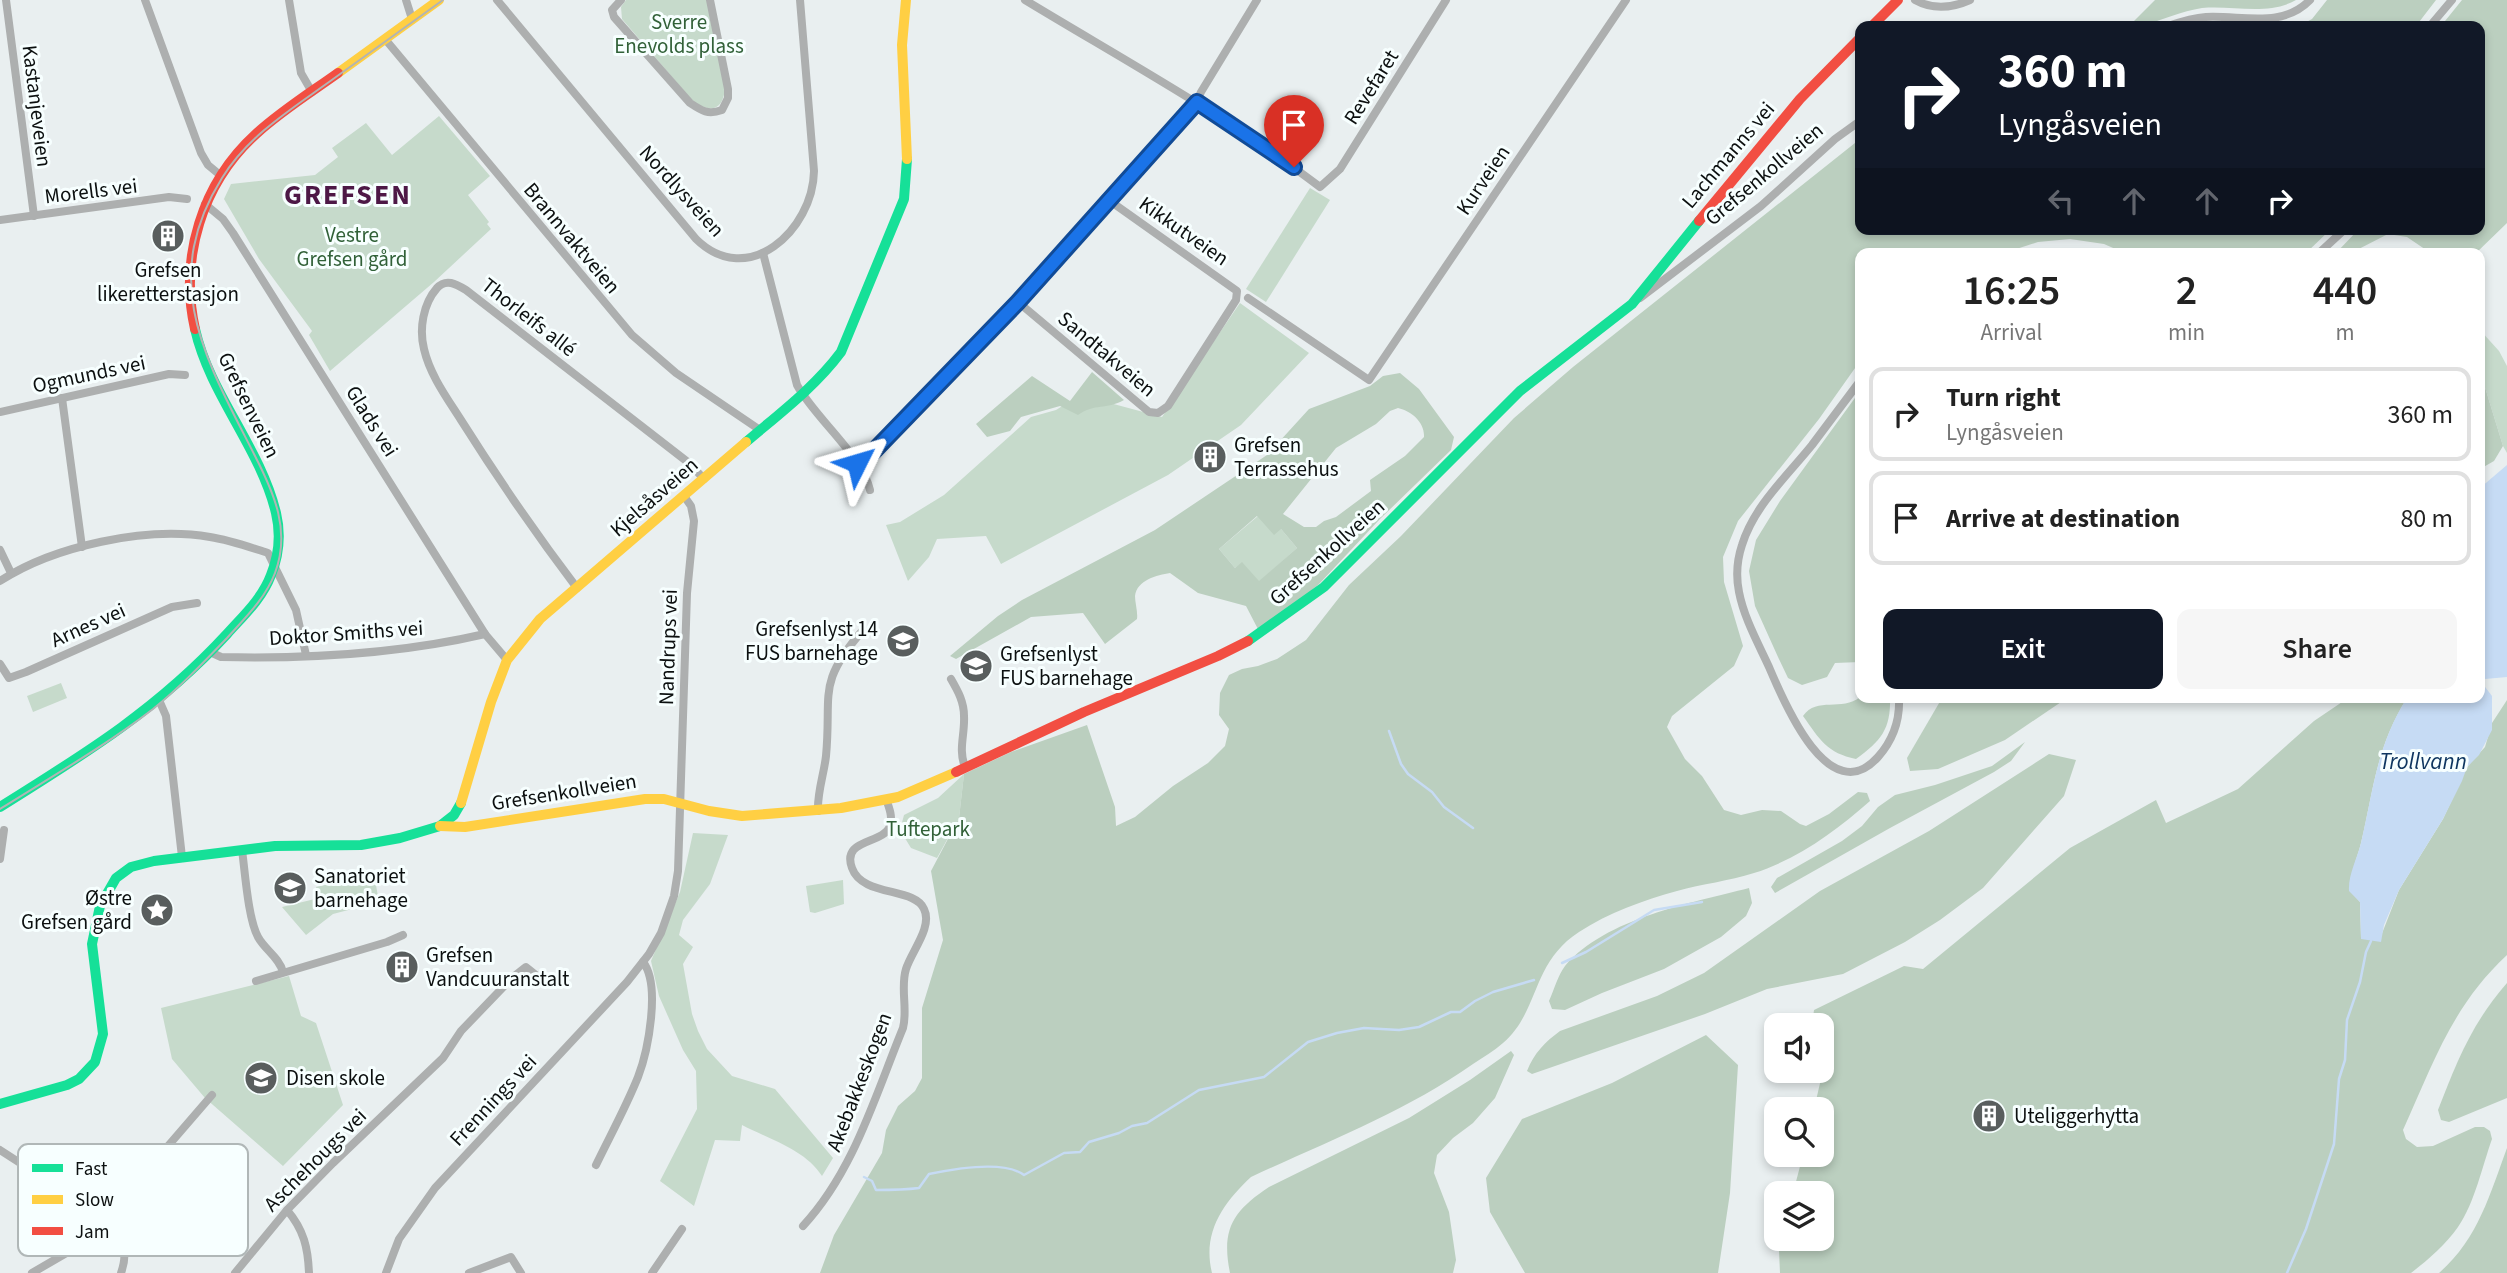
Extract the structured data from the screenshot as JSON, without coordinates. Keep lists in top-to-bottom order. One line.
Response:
{"streets":{"street":["Revefaret","Kastanjeveien","Lachmanns vei","Grefsenkollveien","Kurveien","Morells vei","Nordlysveien","Kikkutveien","Brannvaktveien","Thorleifs allé","Sandtakveien","Ogmunds vei","Grefsenveien","Glads vei","Kjelsåsveien","Arnes vei","Doktor Smiths vei","Nandrups vei","Akebakkeskogen","Frennings vei","Aschehougs vei"]},"crossings":[["Kastanjeveien","Morells vei"],["Lachmanns vei","Grefsenkollveien"],["Grefsenkollveien","Kjelsåsveien"],["Grefsenkollveien","Nandrups vei"],["Grefsenkollveien","Akebakkeskogen"],["Grefsenkollveien","Frennings vei"],["Kikkutveien","Sandtakveien"],["Brannvaktveien","Grefsenveien"],["Brannvaktveien","Kjelsåsveien"],["Thorleifs allé","Kjelsåsveien"],["Grefsenveien","Glads vei"],["Grefsenveien","Doktor Smiths vei"],["Glads vei","Kjelsåsveien"],["Glads vei","Doktor Smiths vei"],["Kjelsåsveien","Nandrups vei"],["Nandrups vei","Frennings vei"]],"districts":["GREFSEN"],"water":["Trollvann"],"parks":["Sverre Enevolds plass","Vestre Grefsen gård","Tuftepark"],"places":{"building":["Grefsen likeretterstasjon","Grefsen Terrassehus","Grefsen Vandcuuranstalt","Uteliggerhytta"],"school or university":["Grefsenlyst 14 FUS barnehage","Grefsenlyst FUS barnehage","Sanatoriet barnehage","Disen skole"],"place":["Østre Grefsen gård"]},"legend":["Fast","Slow","Jam"],"page":{"turn":["360 m","Lyngåsveien"],"eta":["16:25","Arrival","2","min","440","m"],"list":[{"name":"Turn right","note":"Lyngåsveien","value":"360 m"},{"name":"Arrive at destination","value":"80 m"}],"buttons":["Exit","Share"]}}
